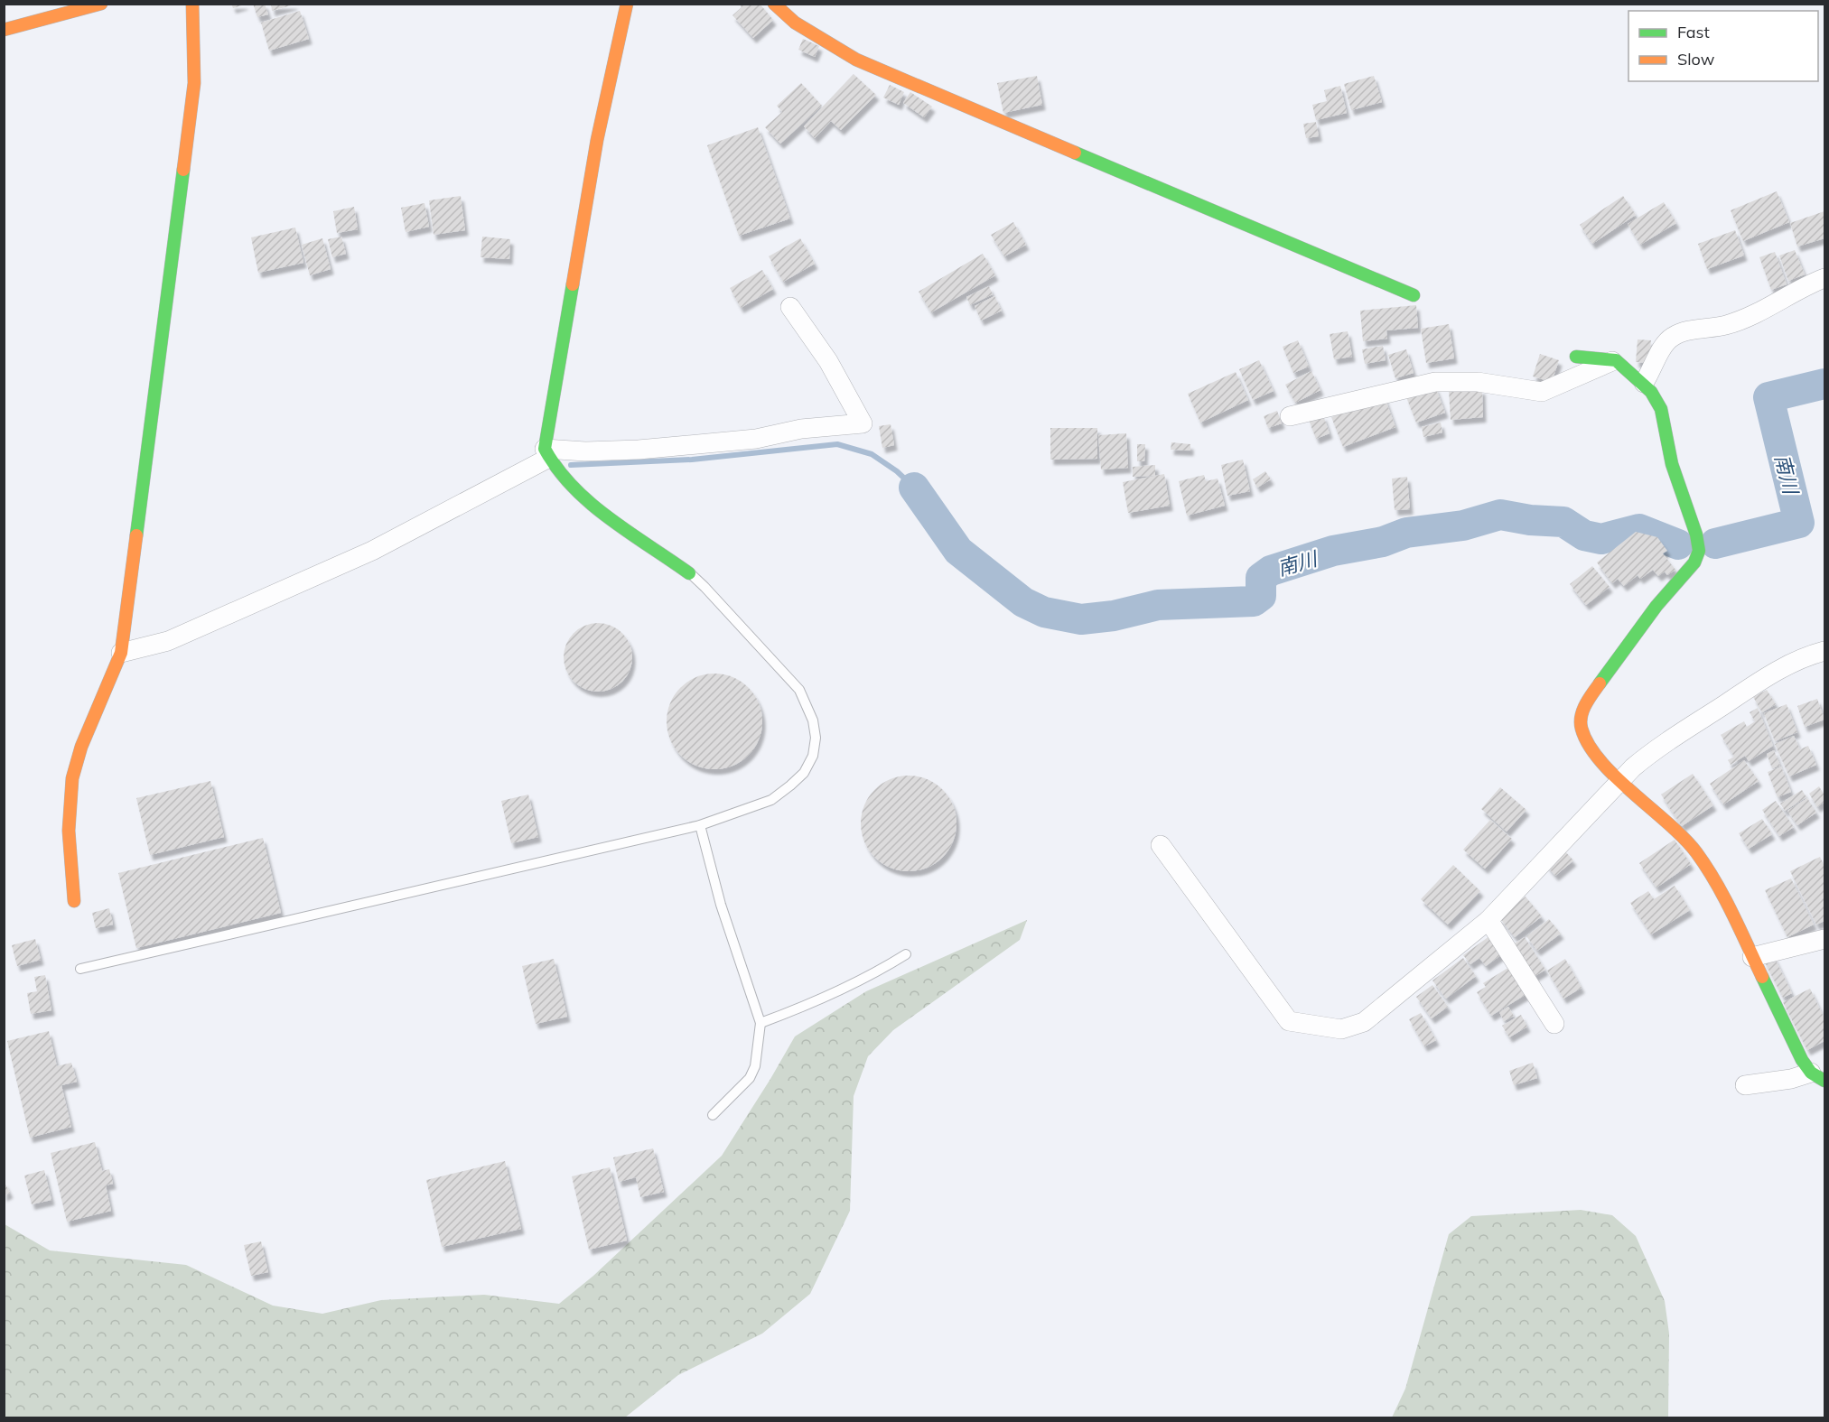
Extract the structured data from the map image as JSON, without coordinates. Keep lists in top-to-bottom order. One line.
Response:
{"water":["南川"],"legend":["Fast","Slow"]}
